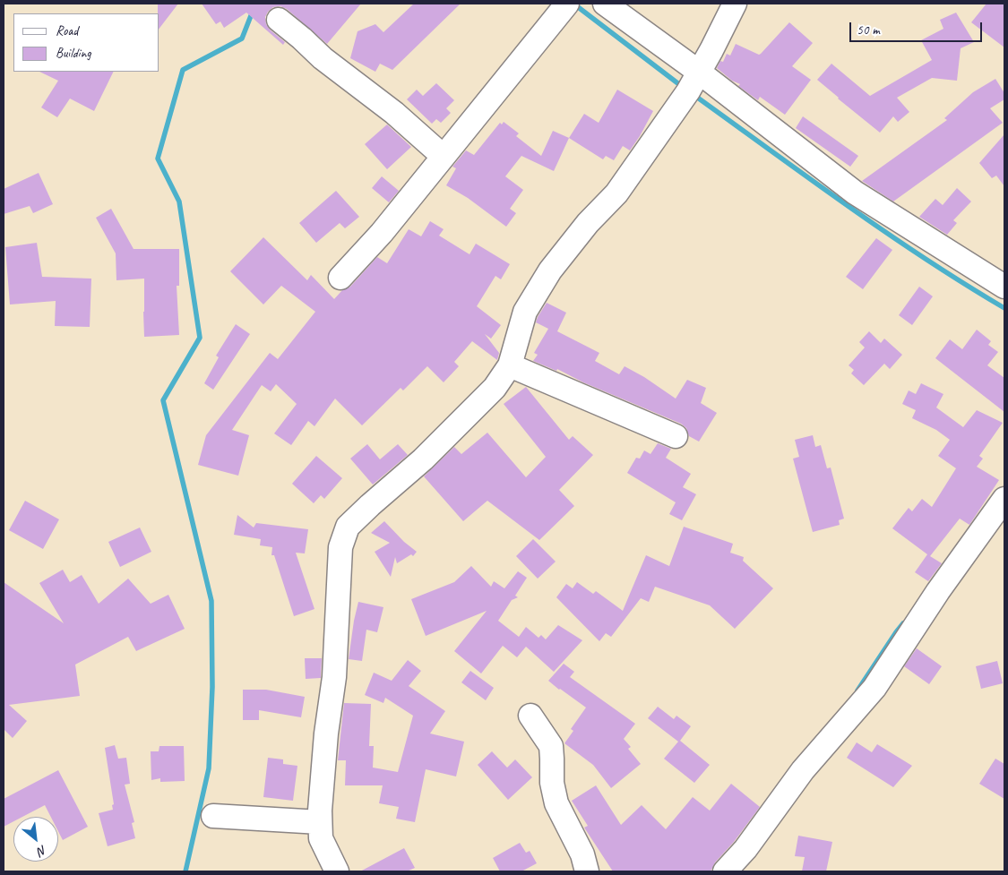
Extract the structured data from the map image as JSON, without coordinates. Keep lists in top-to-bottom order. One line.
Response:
{"legend":["Road","Building"],"scale_bar":"50 m","north":"bottom right"}
